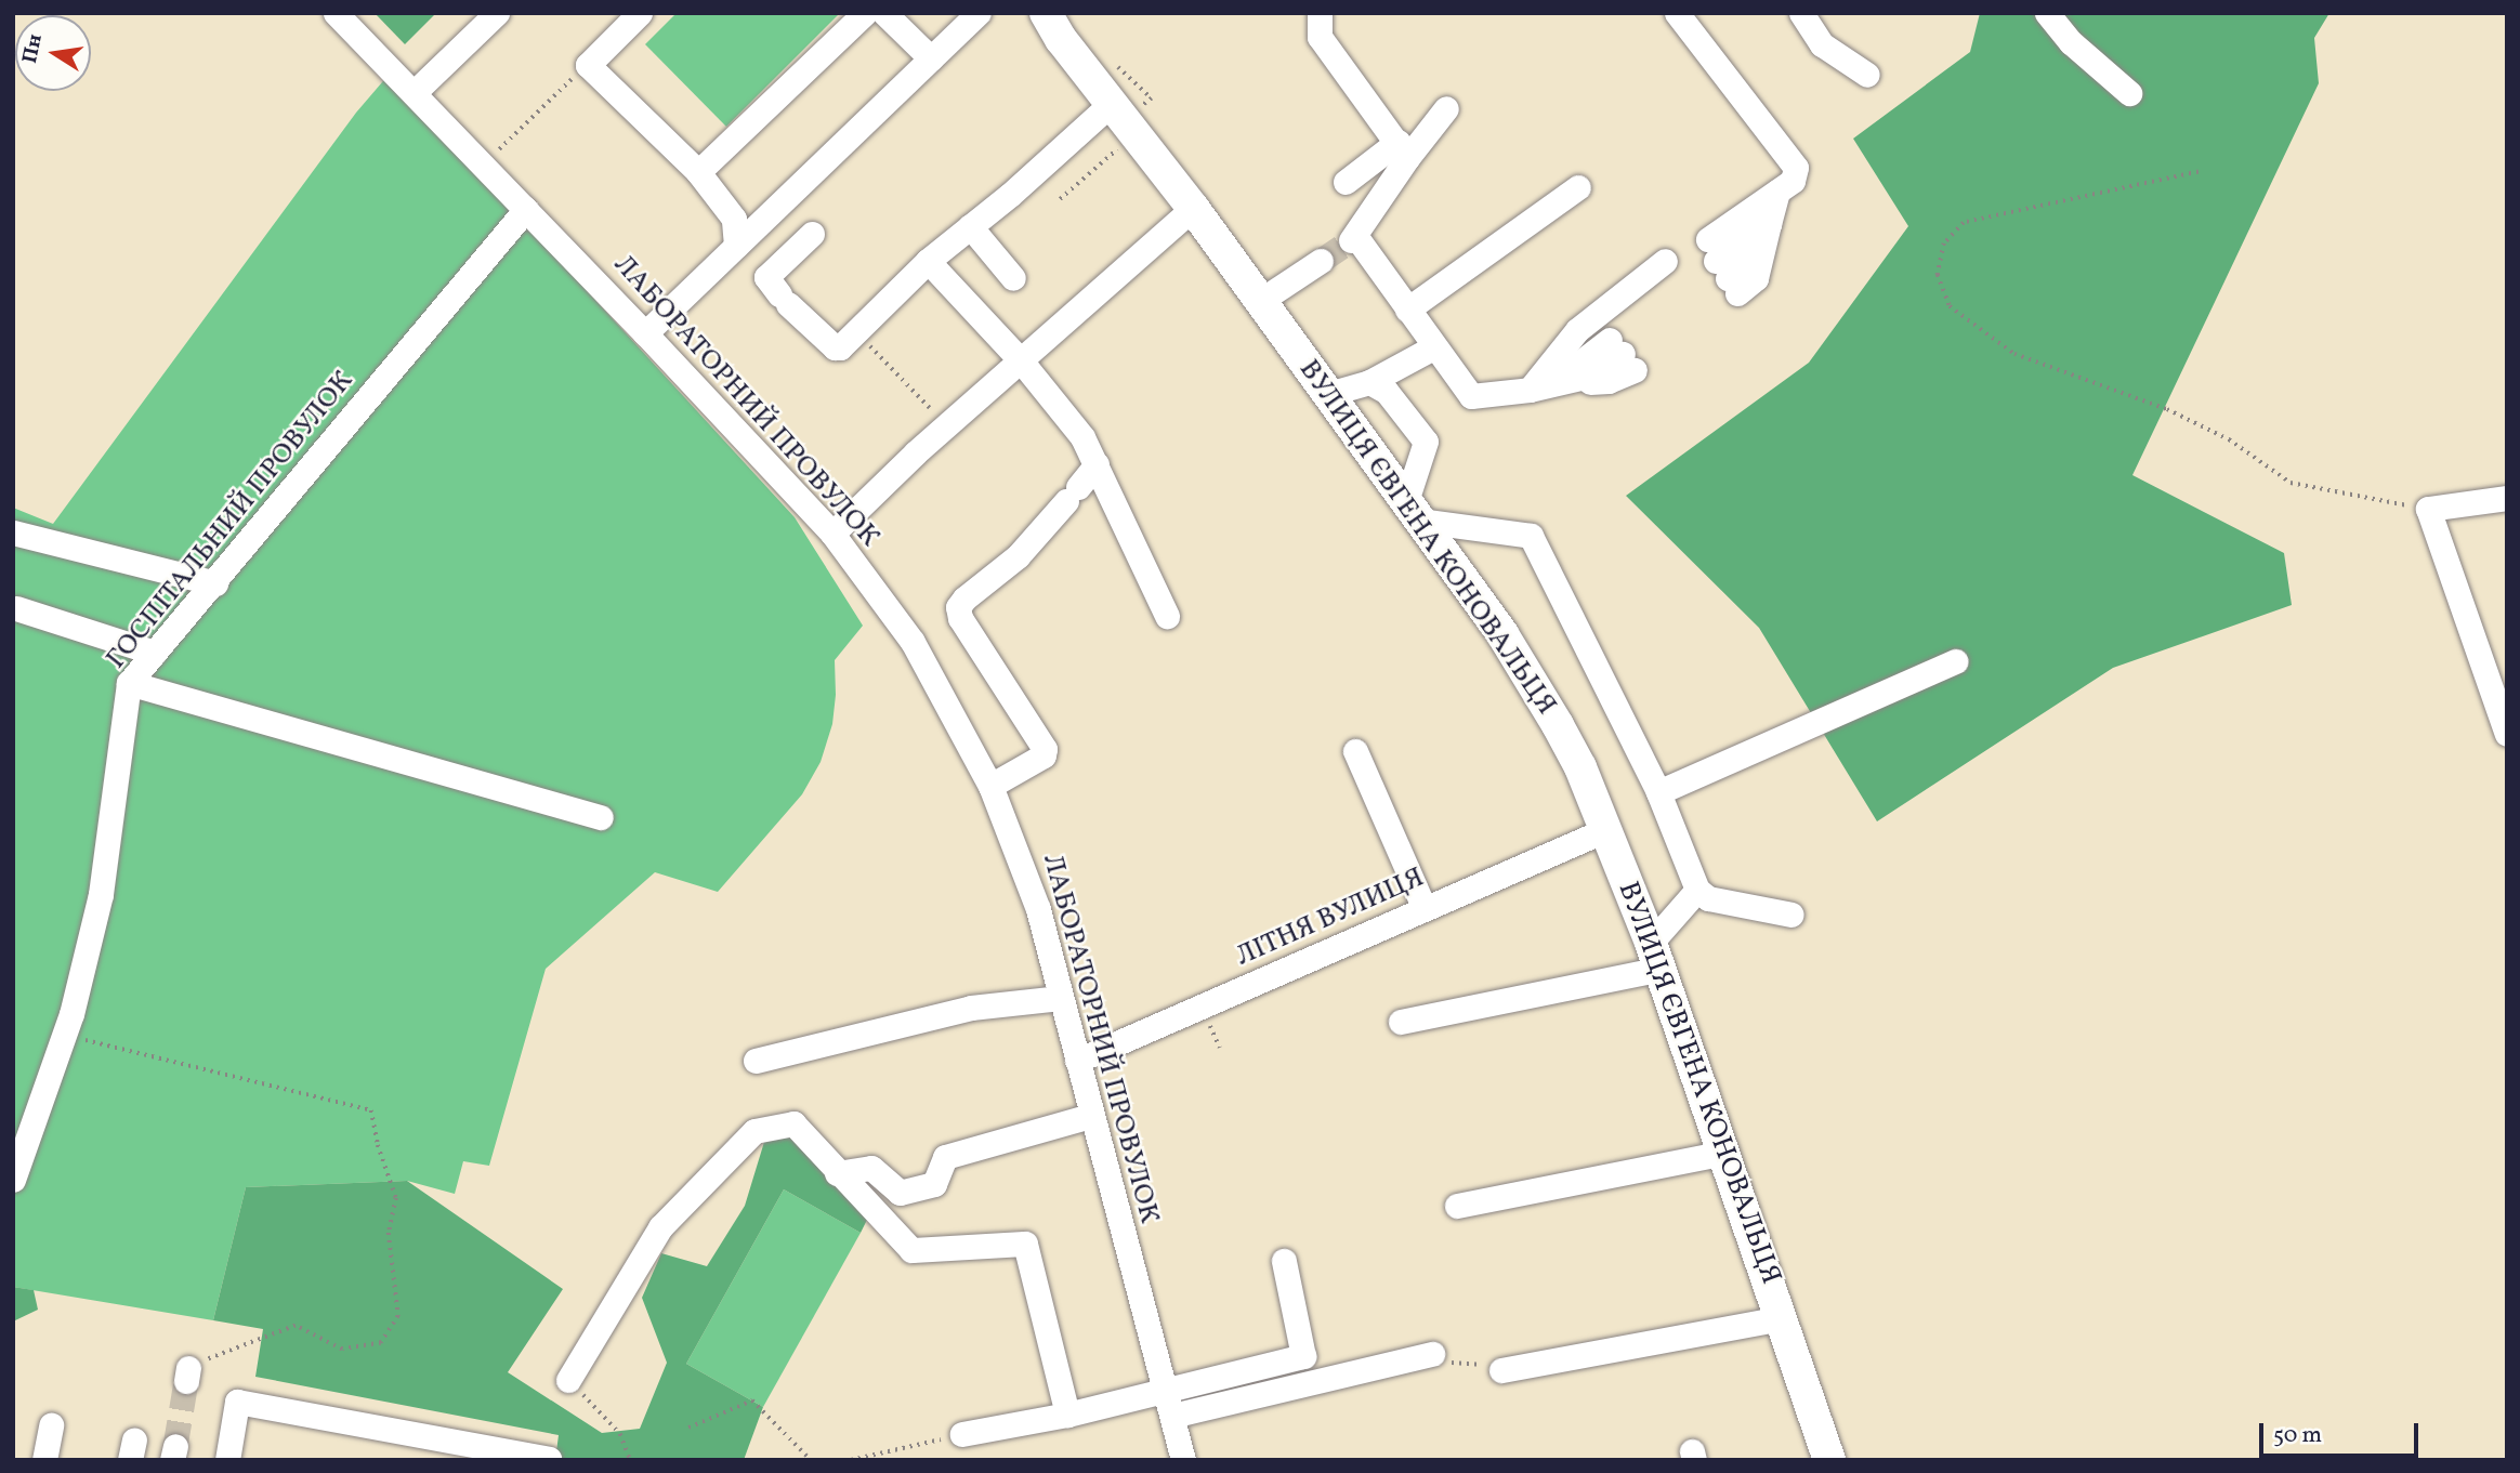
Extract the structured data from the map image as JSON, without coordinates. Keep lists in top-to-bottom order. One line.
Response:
{"streets":{"main road":["ВУЛИЦЯ ЄВГЕНА КОНОВАЛЬЦЯ"],"street":["ЛАБОРАТОРНИЙ ПРОВУЛОК","ГОСПІТАЛЬНИЙ ПРОВУЛОК","ЛІТНЯ ВУЛИЦЯ"]},"crossings":[["ЛАБОРАТОРНИЙ ПРОВУЛОК","ГОСПІТАЛЬНИЙ ПРОВУЛОК"],["ЛАБОРАТОРНИЙ ПРОВУЛОК","ЛІТНЯ ВУЛИЦЯ"],["ВУЛИЦЯ ЄВГЕНА КОНОВАЛЬЦЯ","ЛІТНЯ ВУЛИЦЯ"]],"scale_bar":"50 m","north":"left"}
